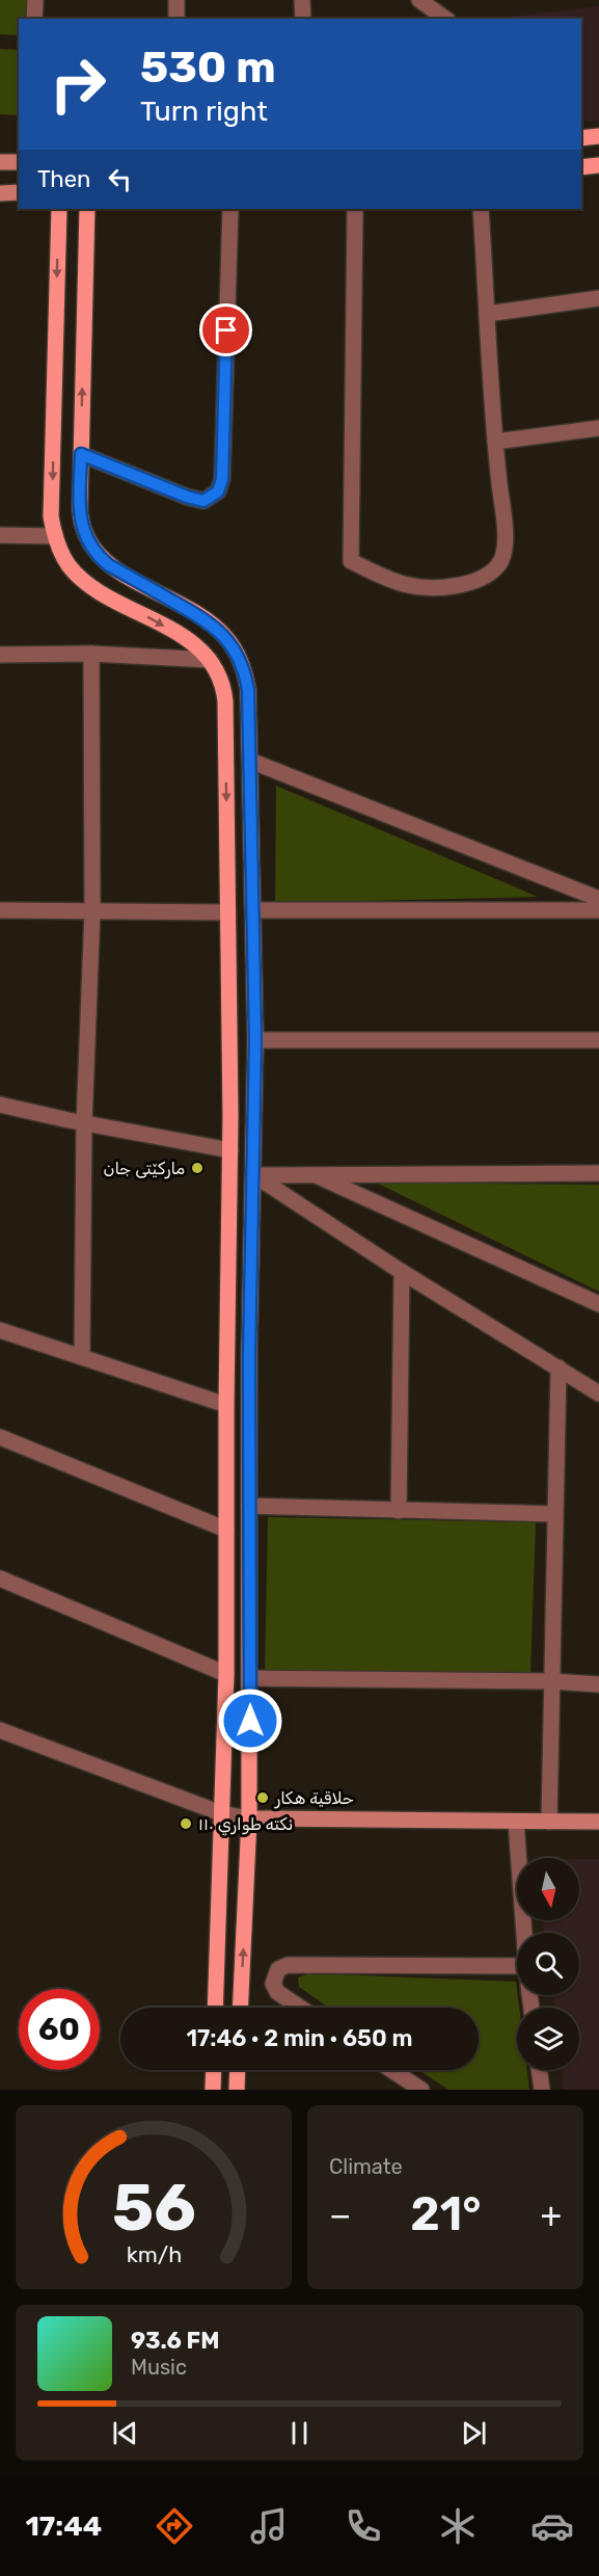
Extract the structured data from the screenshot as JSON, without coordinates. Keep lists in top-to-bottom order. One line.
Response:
{"places":["مارکێتی جان","حلاقية هكار","نكته طواري ١١٠"],"north":"bottom","page":{"turn":["530 m","Turn right"],"then":"Then","limit":"60","trip":"17:46 · 2 min · 650 m","tile":"Climate","heat":["−","21°","+"],"song":["93.6 FM","Music"],"tabs":"17:44","gauge":["56","km/h"]}}
